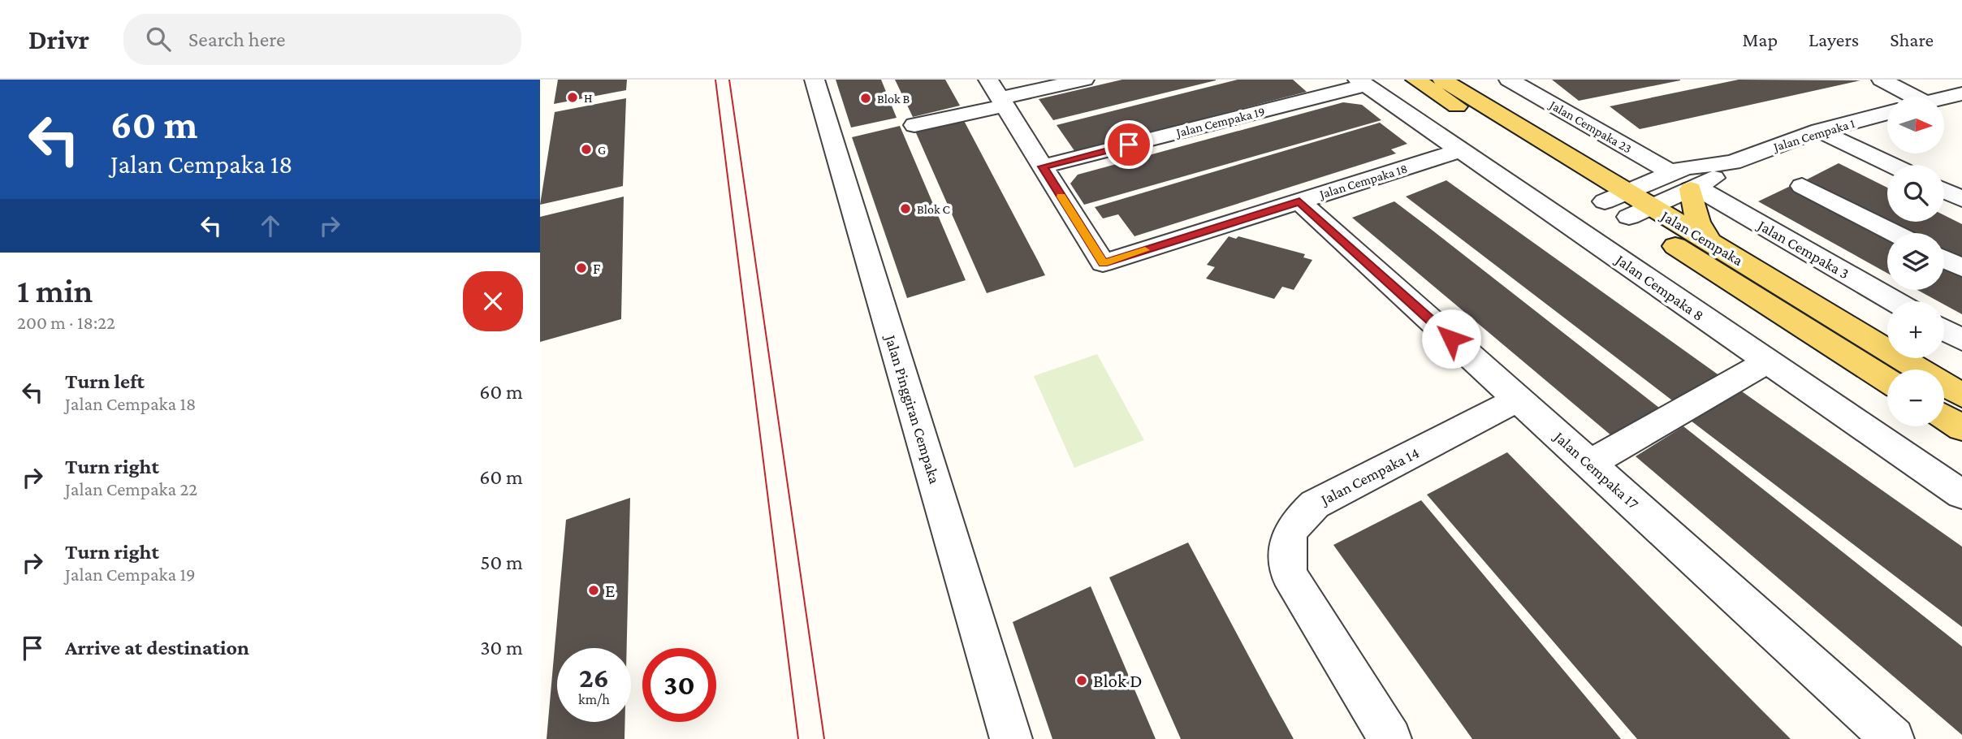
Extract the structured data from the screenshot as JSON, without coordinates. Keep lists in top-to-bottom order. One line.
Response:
{"streets":{"main road":["Jalan Cempaka"],"street":["Jalan Cempaka 19","Jalan Cempaka 23","Jalan Cempaka 1","Jalan Cempaka 18","Jalan Cempaka 3","Jalan Cempaka 8","Jalan Pinggiran Cempaka","Jalan Cempaka 17","Jalan Cempaka 14"]},"crossings":[["Jalan Cempaka 19","Jalan Cempaka 18"],["Jalan Cempaka 19","Jalan Cempaka 8"],["Jalan Cempaka 23","Jalan Cempaka 1"],["Jalan Cempaka 1","Jalan Cempaka"],["Jalan Cempaka 1","Jalan Cempaka 3"],["Jalan Cempaka 18","Jalan Cempaka 8"],["Jalan Cempaka 18","Jalan Cempaka 17"],["Jalan Cempaka 17","Jalan Cempaka 14"]],"places":["H","Blok B","G","Blok C","F","E","Blok D"],"north":"right","page":{"header":"Drivr","search":"Search here","nav":["Map","Layers","Share"],"turn":["60 m","Jalan Cempaka 18"],"map_buttons":["+","−"],"heading":["1 min","200 m · 18:22"],"list":[{"name":"Turn left","note":"Jalan Cempaka 18","value":"60 m"},{"name":"Turn right","note":"Jalan Cempaka 22","value":"60 m"},{"name":"Turn right","note":"Jalan Cempaka 19","value":"50 m"},{"name":"Arrive at destination","value":"30 m"}],"speed":"26 km/h","limit":"30"}}
